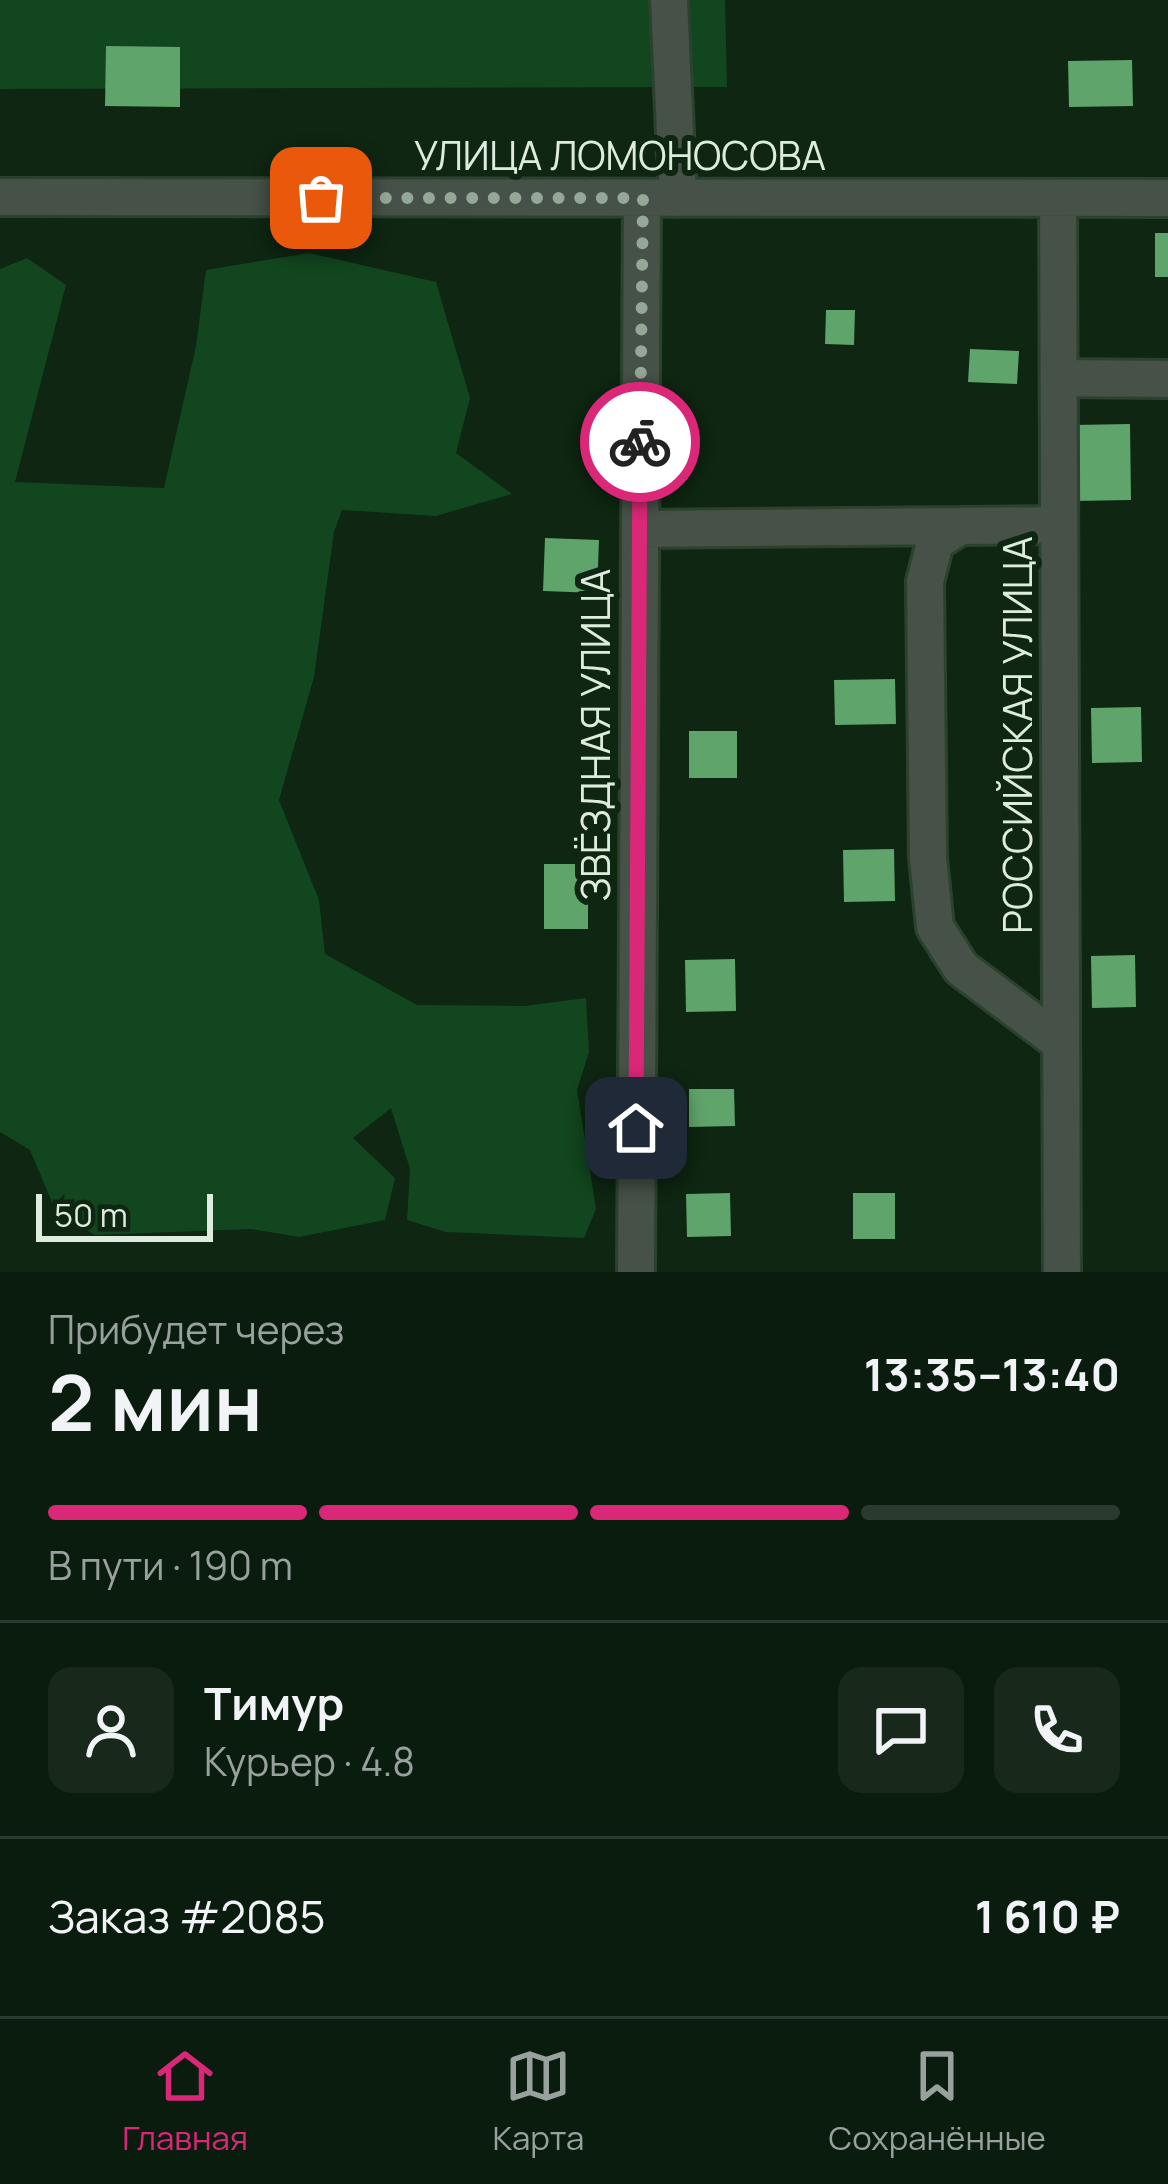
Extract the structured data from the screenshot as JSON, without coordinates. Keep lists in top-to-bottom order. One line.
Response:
{"streets":{"street":["УЛИЦА ЛОМОНОСОВА","ЗВЁЗДНАЯ УЛИЦА","РОССИЙСКАЯ УЛИЦА"]},"crossings":[["УЛИЦА ЛОМОНОСОВА","ЗВЁЗДНАЯ УЛИЦА"],["УЛИЦА ЛОМОНОСОВА","РОССИЙСКАЯ УЛИЦА"]],"scale_bar":"50 m","page":{"scale":"50 m","heading":["2 мин","Прибудет через","13:35–13:40"],"panel":["Тимур","Курьер · 4.8","Заказ #2085","1 610 ₽"],"bar":"В пути · 190 m","tabs":["Главная","Карта","Сохранённые"]}}
